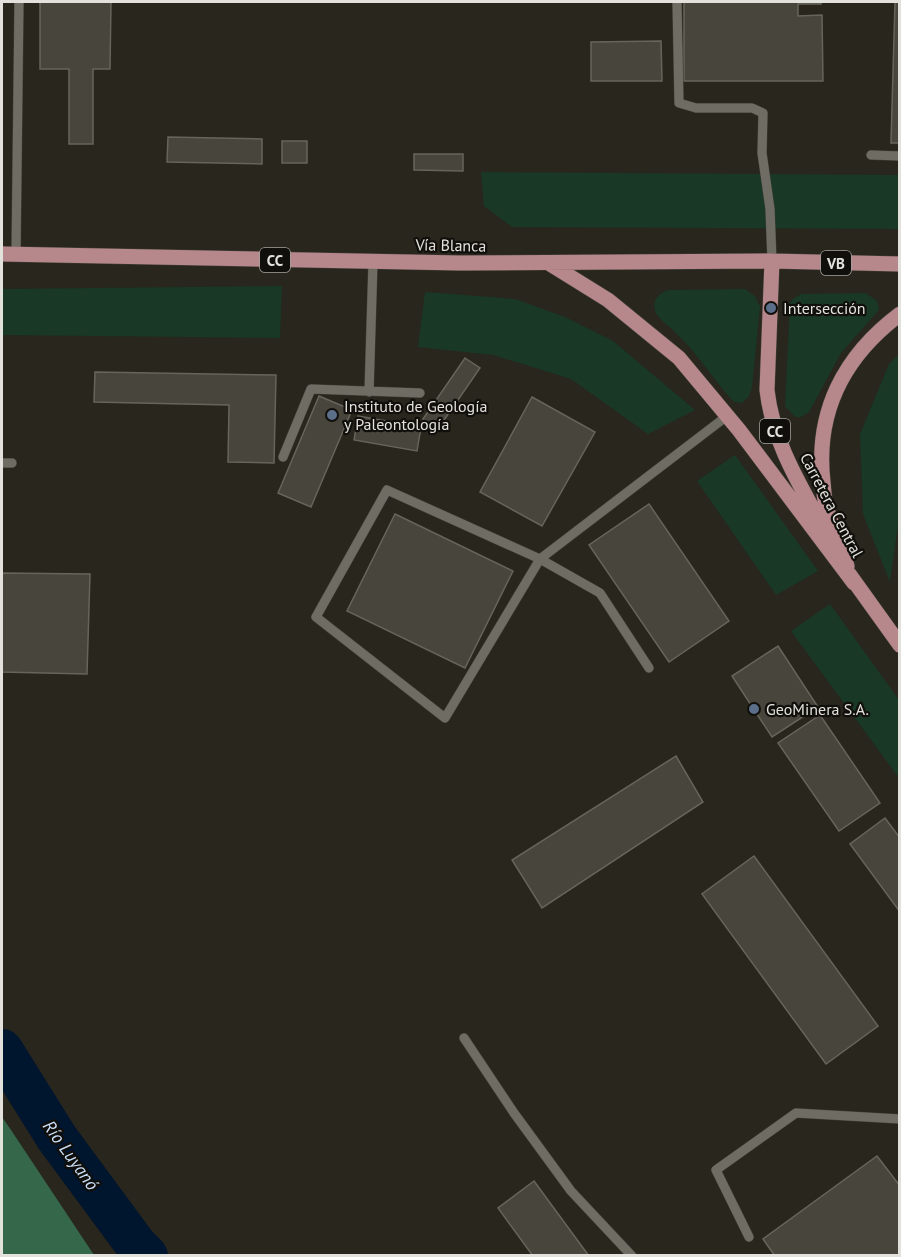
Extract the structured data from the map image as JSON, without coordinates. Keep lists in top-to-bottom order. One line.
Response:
{"streets":{"main road":["Vía Blanca","CC","VB","Carretera Central"]},"crossings":[["Vía Blanca","CC"],["Vía Blanca","Carretera Central"],["CC","Carretera Central"]],"water":["Río Luyanó"],"places":["Intersección","Instituto de Geología y Paleontología","GeoMinera S.A."]}
